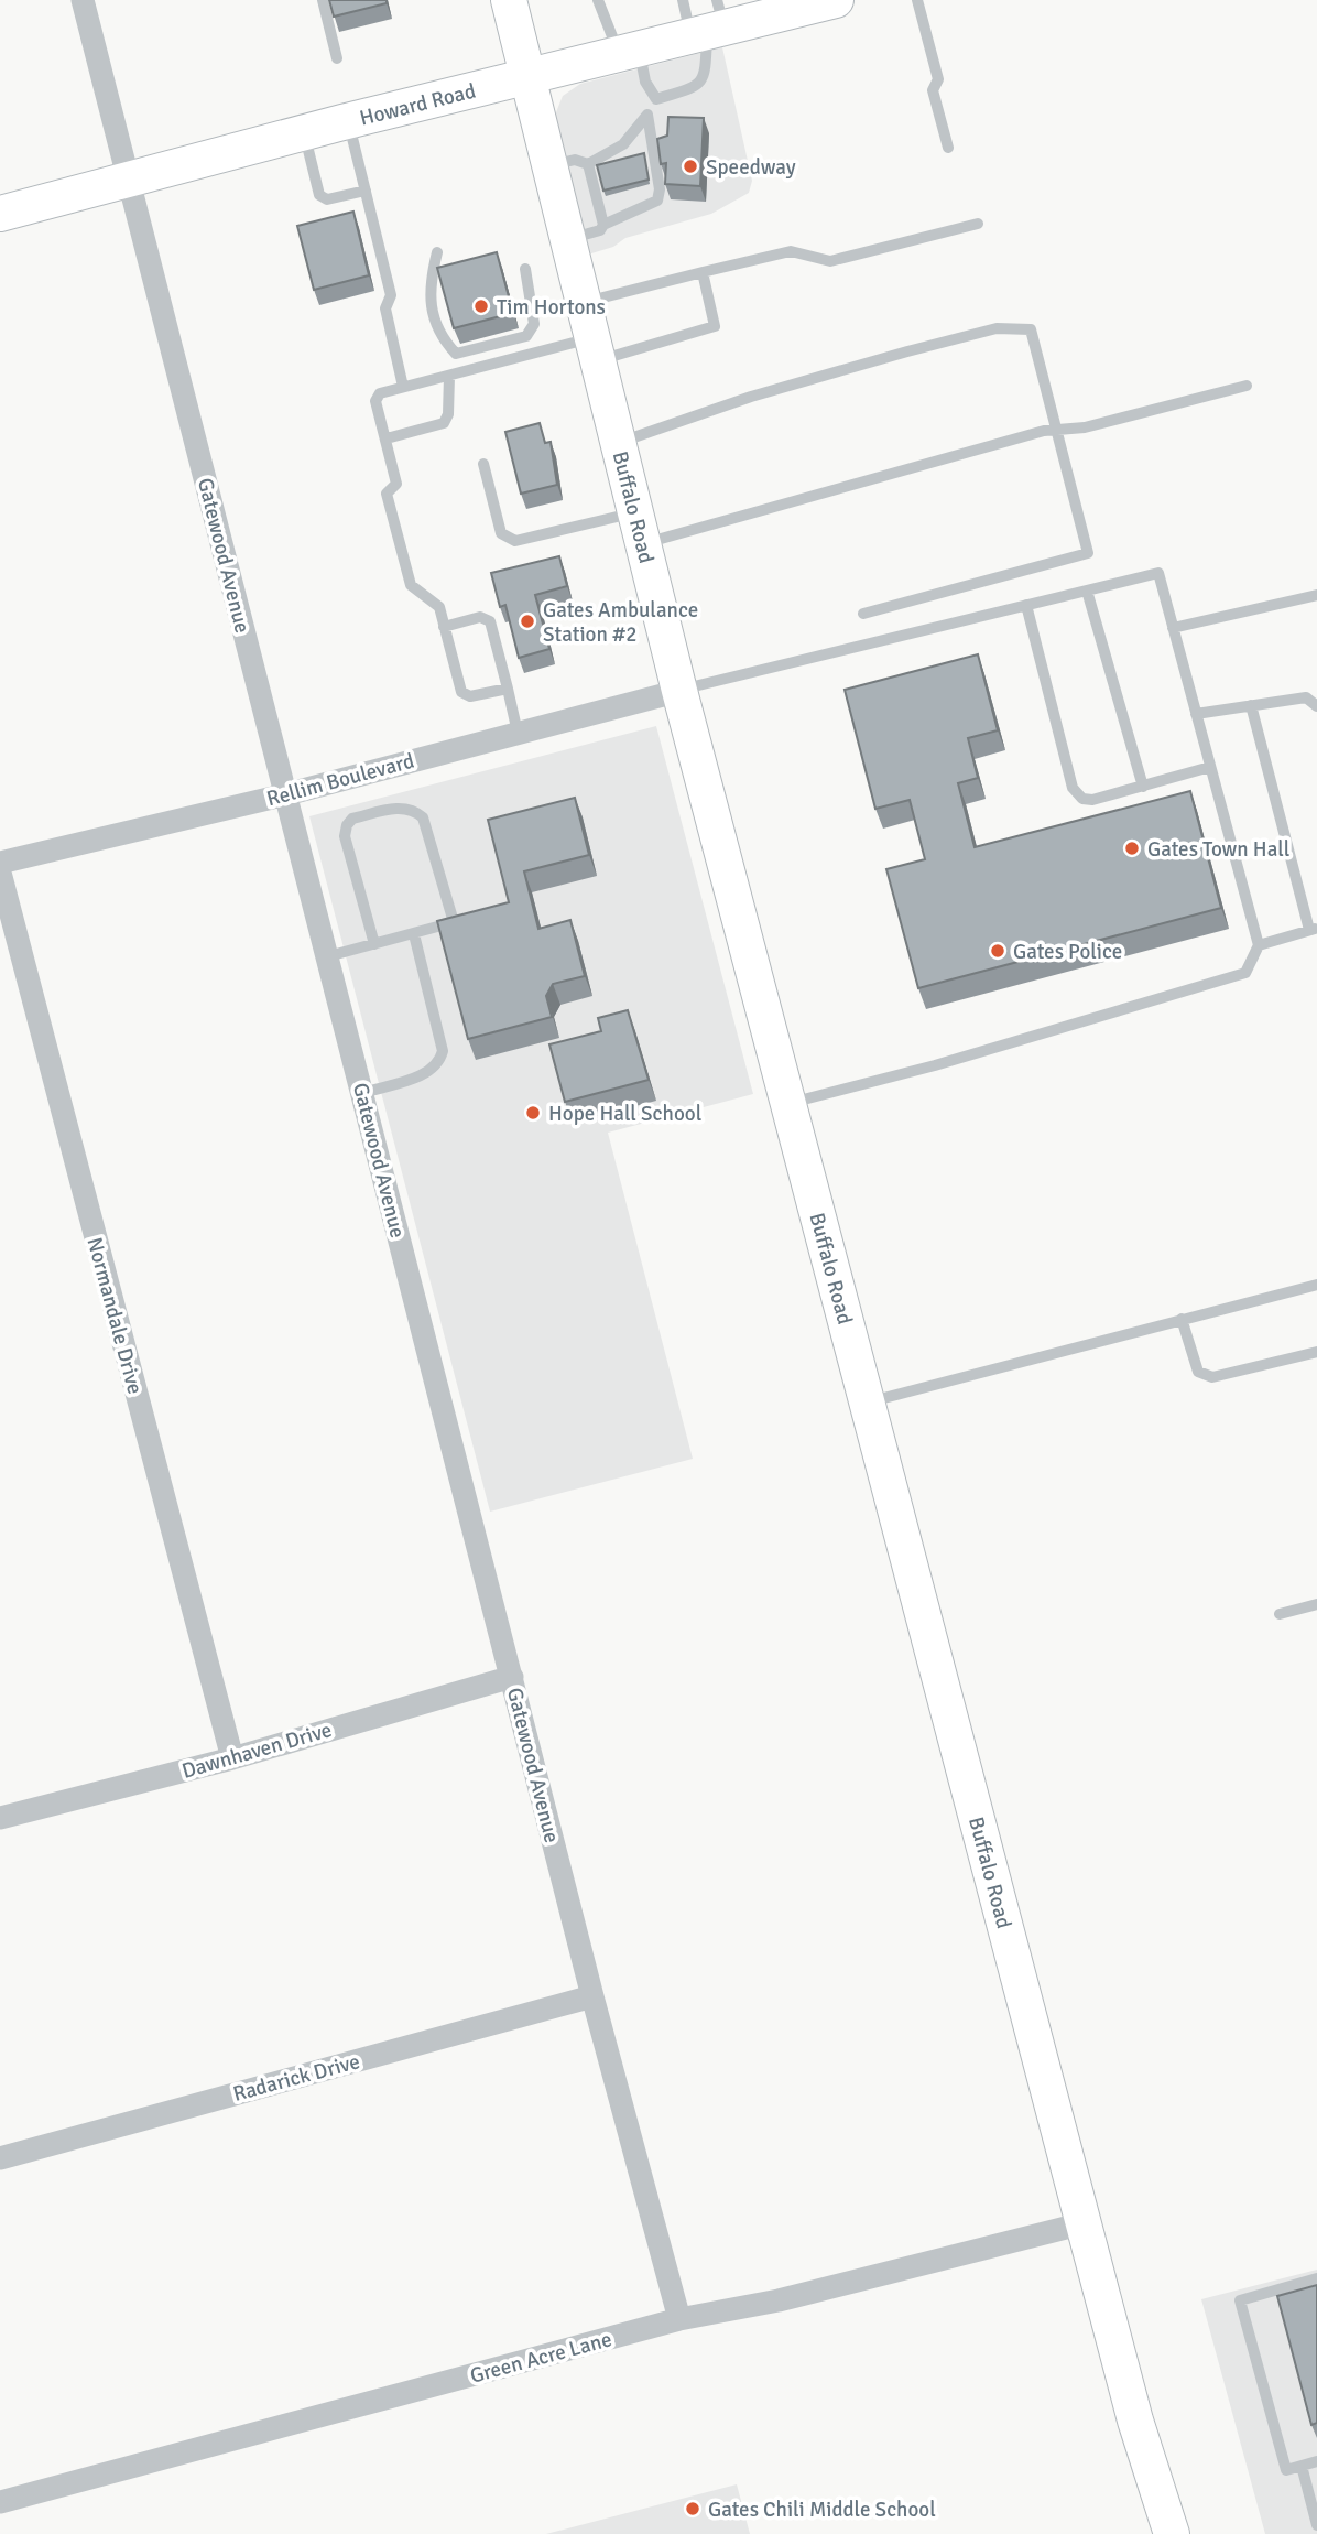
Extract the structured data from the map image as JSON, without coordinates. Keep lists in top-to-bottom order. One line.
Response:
{"streets":{"main road":["Howard Road","Buffalo Road"],"street":["Gatewood Avenue","Rellim Boulevard","Normandale Drive","Dawnhaven Drive","Radarick Drive","Green Acre Lane"]},"crossings":[["Howard Road","Buffalo Road"],["Howard Road","Gatewood Avenue"],["Buffalo Road","Rellim Boulevard"],["Buffalo Road","Green Acre Lane"],["Gatewood Avenue","Rellim Boulevard"],["Gatewood Avenue","Dawnhaven Drive"],["Gatewood Avenue","Radarick Drive"],["Gatewood Avenue","Green Acre Lane"],["Normandale Drive","Dawnhaven Drive"]],"places":["Speedway","Tim Hortons","Gates Ambulance Station #2","Gates Town Hall","Gates Police","Hope Hall School","Gates Chili Middle School"]}
